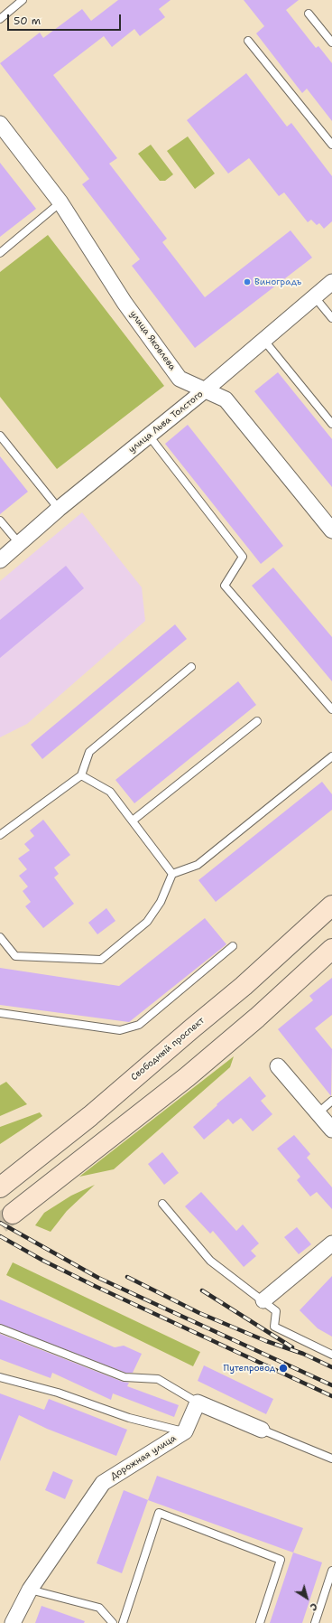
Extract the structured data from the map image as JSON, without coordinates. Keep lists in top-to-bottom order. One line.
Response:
{"streets":{"main road":["Свободный проспект"],"street":["улица Яковлева","улица Льва Толстого","Дорожная улица"]},"crossings":[["улица Яковлева","улица Льва Толстого"]],"places":["Виноградъ","Путепровод"],"scale_bar":"50 m","north":"bottom right"}
